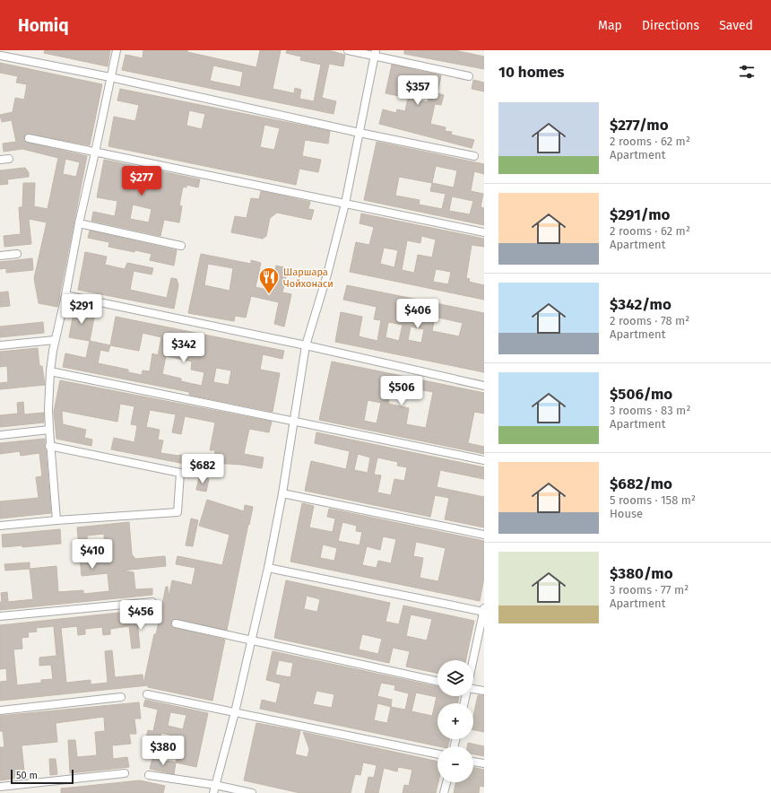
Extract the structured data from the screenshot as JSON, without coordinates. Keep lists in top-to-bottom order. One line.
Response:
{"places":{"restaurant":["Шаршара Чойхонаси"]},"scale_bar":"50 m","page":{"header":"Homiq","nav":["Map","Directions","Saved"],"heading":"10 homes","price":["$357","$277","$291","$406","$342","$506","$682","$410","$456","$380"],"list":[{"name":"$277/mo","note":"2 rooms · 62 m² · Apartment"},{"name":"$291/mo","note":"2 rooms · 62 m² · Apartment"},{"name":"$342/mo","note":"2 rooms · 78 m² · Apartment"},{"name":"$506/mo","note":"3 rooms · 83 m² · Apartment"},{"name":"$682/mo","note":"5 rooms · 158 m² · House"},{"name":"$380/mo","note":"3 rooms · 77 m² · Apartment"}],"map_buttons":["+","−"],"scale":"50 m"}}
